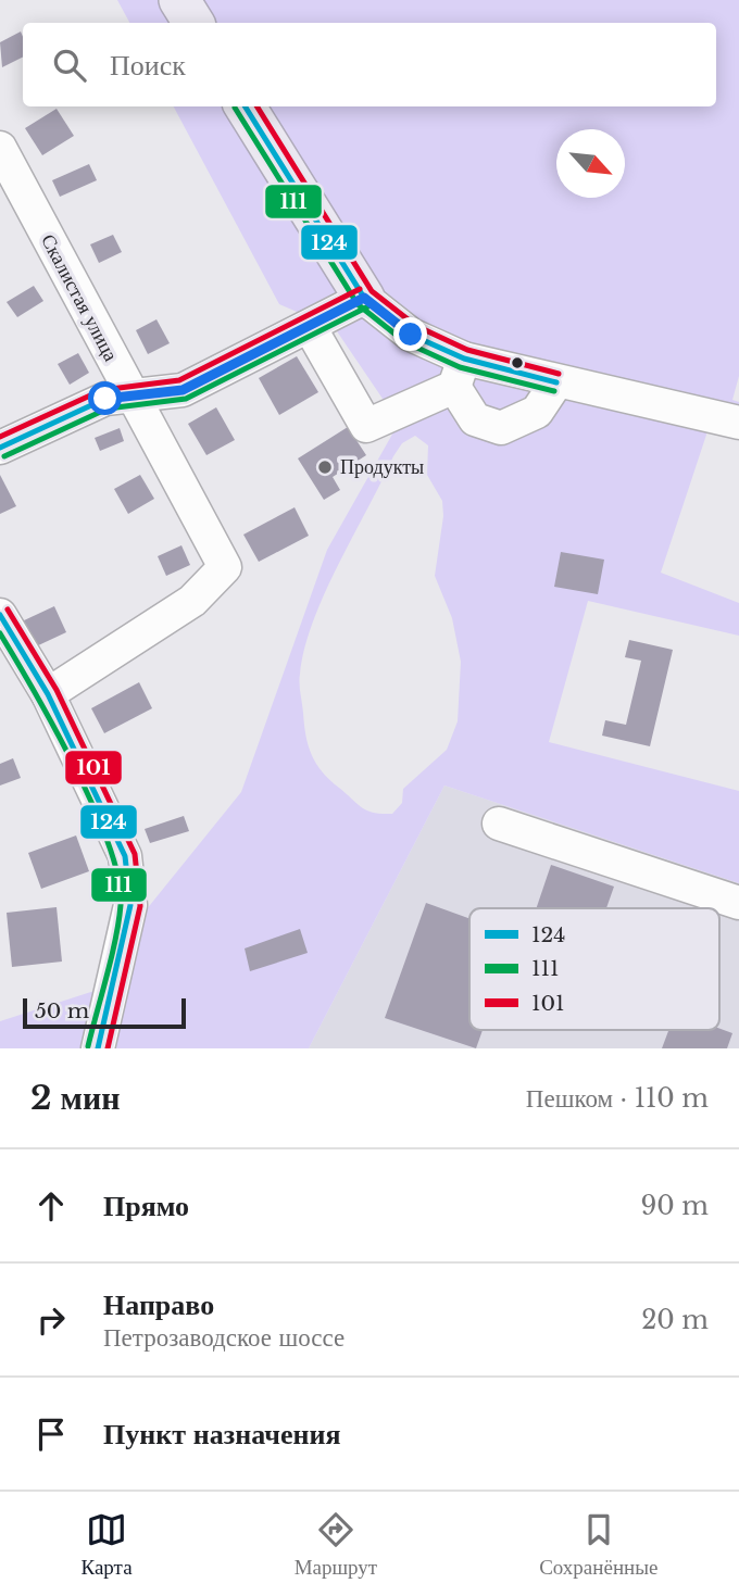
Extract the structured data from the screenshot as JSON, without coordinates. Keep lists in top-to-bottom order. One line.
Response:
{"streets":{"street":["Скалистая улица"]},"places":["Продукты"],"lines":["transit line 124","transit line 101","transit line 111"],"legend":["124","111","101"],"scale_bar":"50 m","north":"bottom right","page":{"search":"Поиск","scale":"50 m","heading":["2 мин","Пешком · 110 m"],"list":[["Прямо","90 m"],["Направо","Петрозаводское шоссе","20 m"],"Пункт назначения"],"nav":["Карта","Маршрут","Сохранённые"]}}
